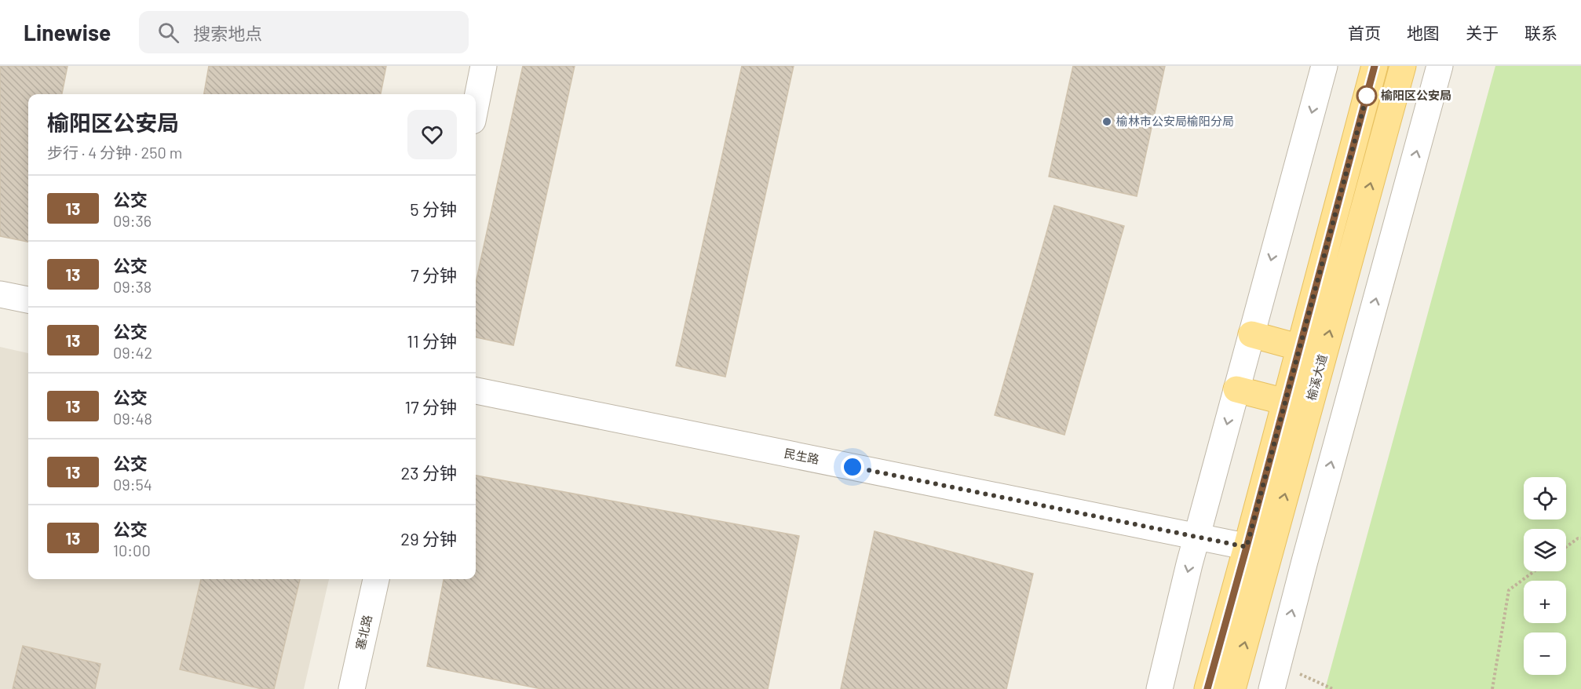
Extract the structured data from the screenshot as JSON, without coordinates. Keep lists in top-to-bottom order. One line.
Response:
{"streets":{"main road":["榆溪大道"],"street":["民生路","塞北路"]},"crossings":[["榆溪大道","民生路"]],"places":["榆阳区公安局","榆林市公安局榆阳分局"],"lines":["bus line 13"],"page":{"header":"Linewise","search":"搜索地点","nav":["首页","地图","关于","联系"],"heading":["榆阳区公安局","步行 · 4 分钟 · 250 m"],"list":[{"mark":"13","name":"公交","note":"09:36","value":"5 分钟"},{"mark":"13","name":"公交","note":"09:38","value":"7 分钟"},{"mark":"13","name":"公交","note":"09:42","value":"11 分钟"},{"mark":"13","name":"公交","note":"09:48","value":"17 分钟"},{"mark":"13","name":"公交","note":"09:54","value":"23 分钟"},{"mark":"13","name":"公交","note":"10:00","value":"29 分钟"}],"map_buttons":["+","−"]}}
